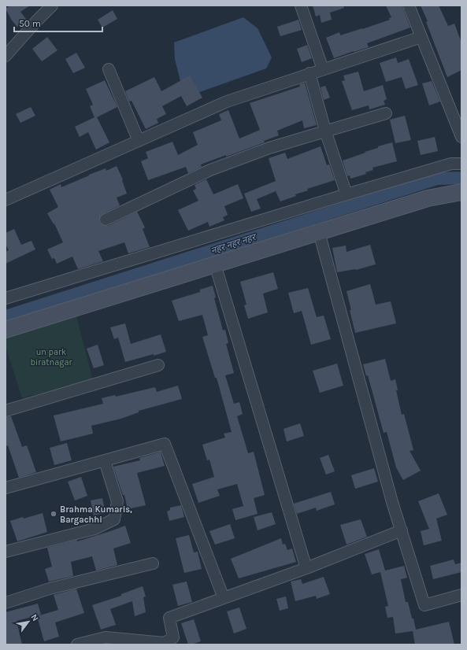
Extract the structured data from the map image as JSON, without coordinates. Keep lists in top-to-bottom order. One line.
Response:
{"water":["नहर नहर नहर"],"parks":["un park biratnagar"],"places":["Brahma Kumaris, Bargachhi"],"scale_bar":"50 m","north":"top right"}
